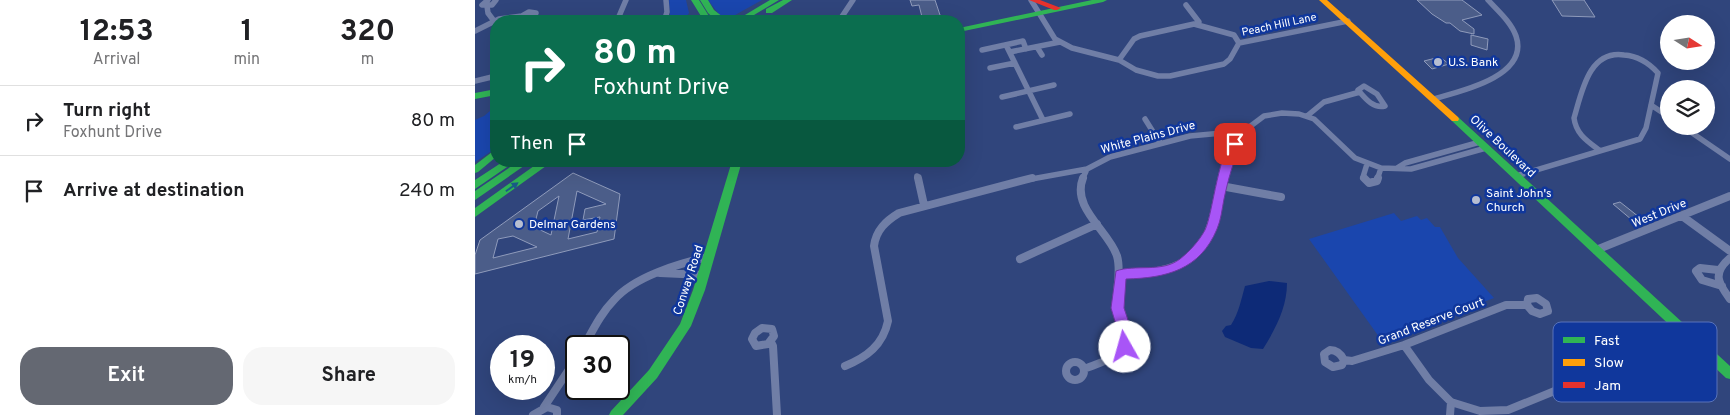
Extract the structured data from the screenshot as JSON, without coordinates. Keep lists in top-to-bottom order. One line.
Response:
{"streets":{"main road":["Olive Boulevard","Conway Road"],"street":["Peach Hill Lane","White Plains Drive","West Drive","Grand Reserve Court"]},"crossings":[["Peach Hill Lane","Olive Boulevard"],["White Plains Drive","Olive Boulevard"],["Olive Boulevard","West Drive"]],"places":["U.S. Bank","Saint John's Church","Delmar Gardens"],"legend":["Fast","Slow","Jam"],"north":"right","page":{"eta":["12:53","Arrival","1","min","320","m"],"turn":["80 m","Foxhunt Drive"],"list":[{"name":"Turn right","note":"Foxhunt Drive","value":"80 m"},{"name":"Arrive at destination","value":"240 m"}],"then":"Then","speed":"19 km/h","limit":"30","buttons":["Exit","Share"]}}
